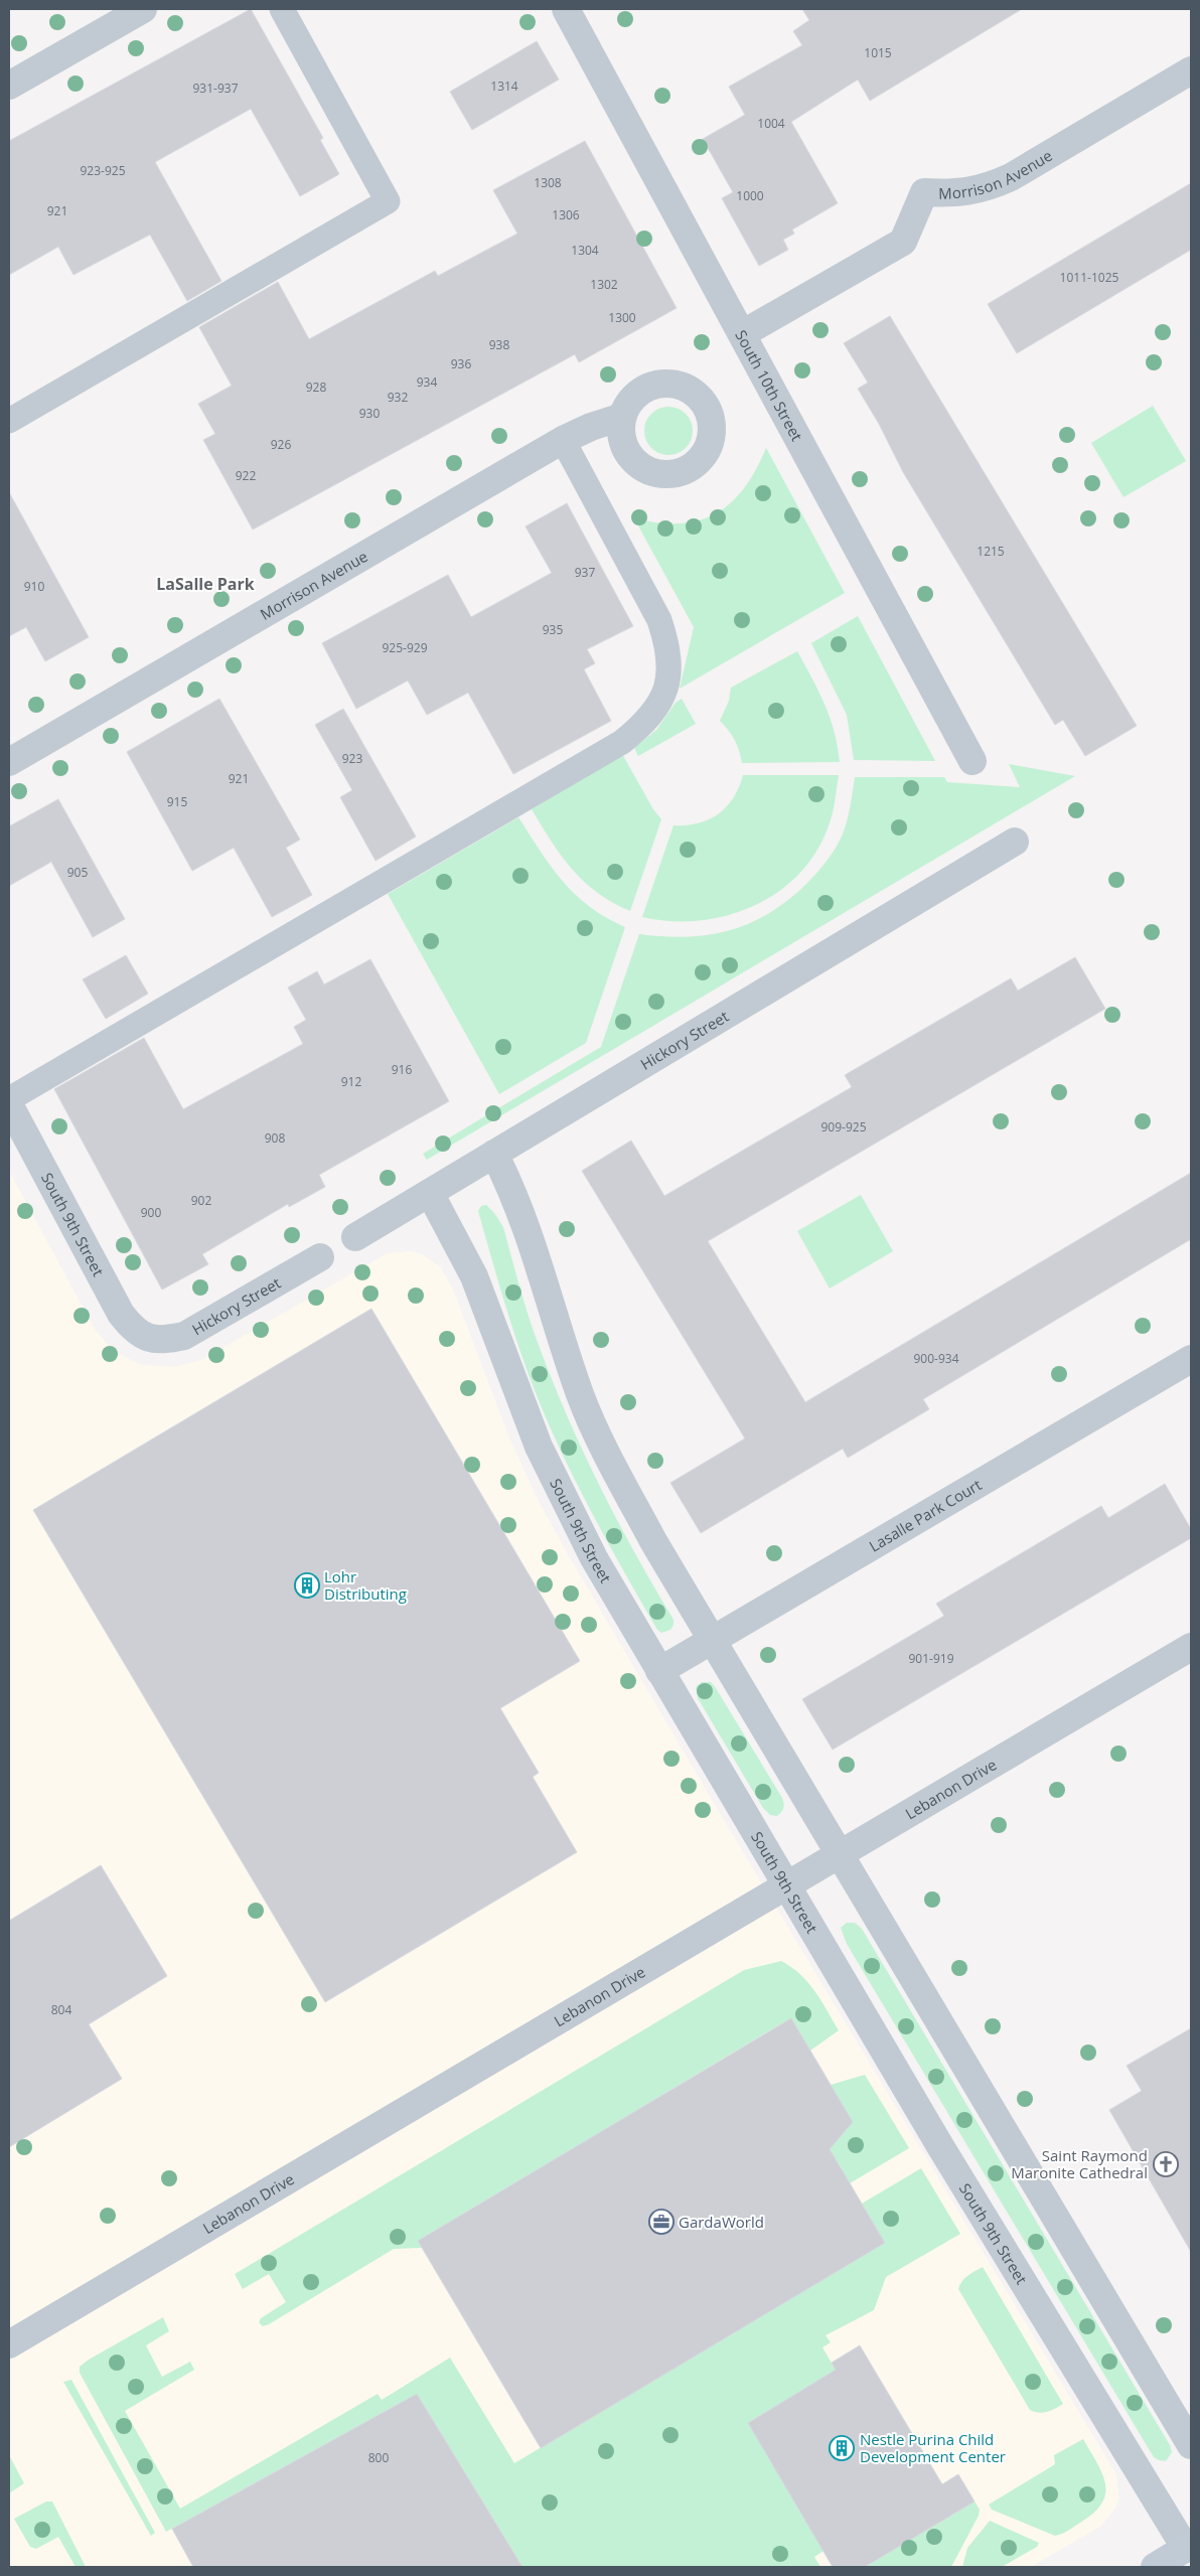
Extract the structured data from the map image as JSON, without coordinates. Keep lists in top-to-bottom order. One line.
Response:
{"streets":{"street":["Morrison Avenue","South 10th Street","Hickory Street","South 9th Street","Lasalle Park Court","Lebanon Drive"]},"crossings":[["Morrison Avenue","South 10th Street"],["Hickory Street","South 9th Street"],["South 9th Street","Lasalle Park Court"],["South 9th Street","Lebanon Drive"]],"districts":["LaSalle Park"],"places":{"building":["Lohr Distributing","Nestle Purina Child Development Center"],"church":["Saint Raymond Maronite Cathedral"],"office":["GardaWorld"]},"house_numbers":["1015","1314","931-937","1004","923-925","1308","1000","921","1306","1304","1011-1025","1302","1300","938","936","934","928","932","930","926","922","1215","937","910","935","925-929","923","921","915","905","916","912","909-925","908","902","900","900-934","901-919","804","800"]}
